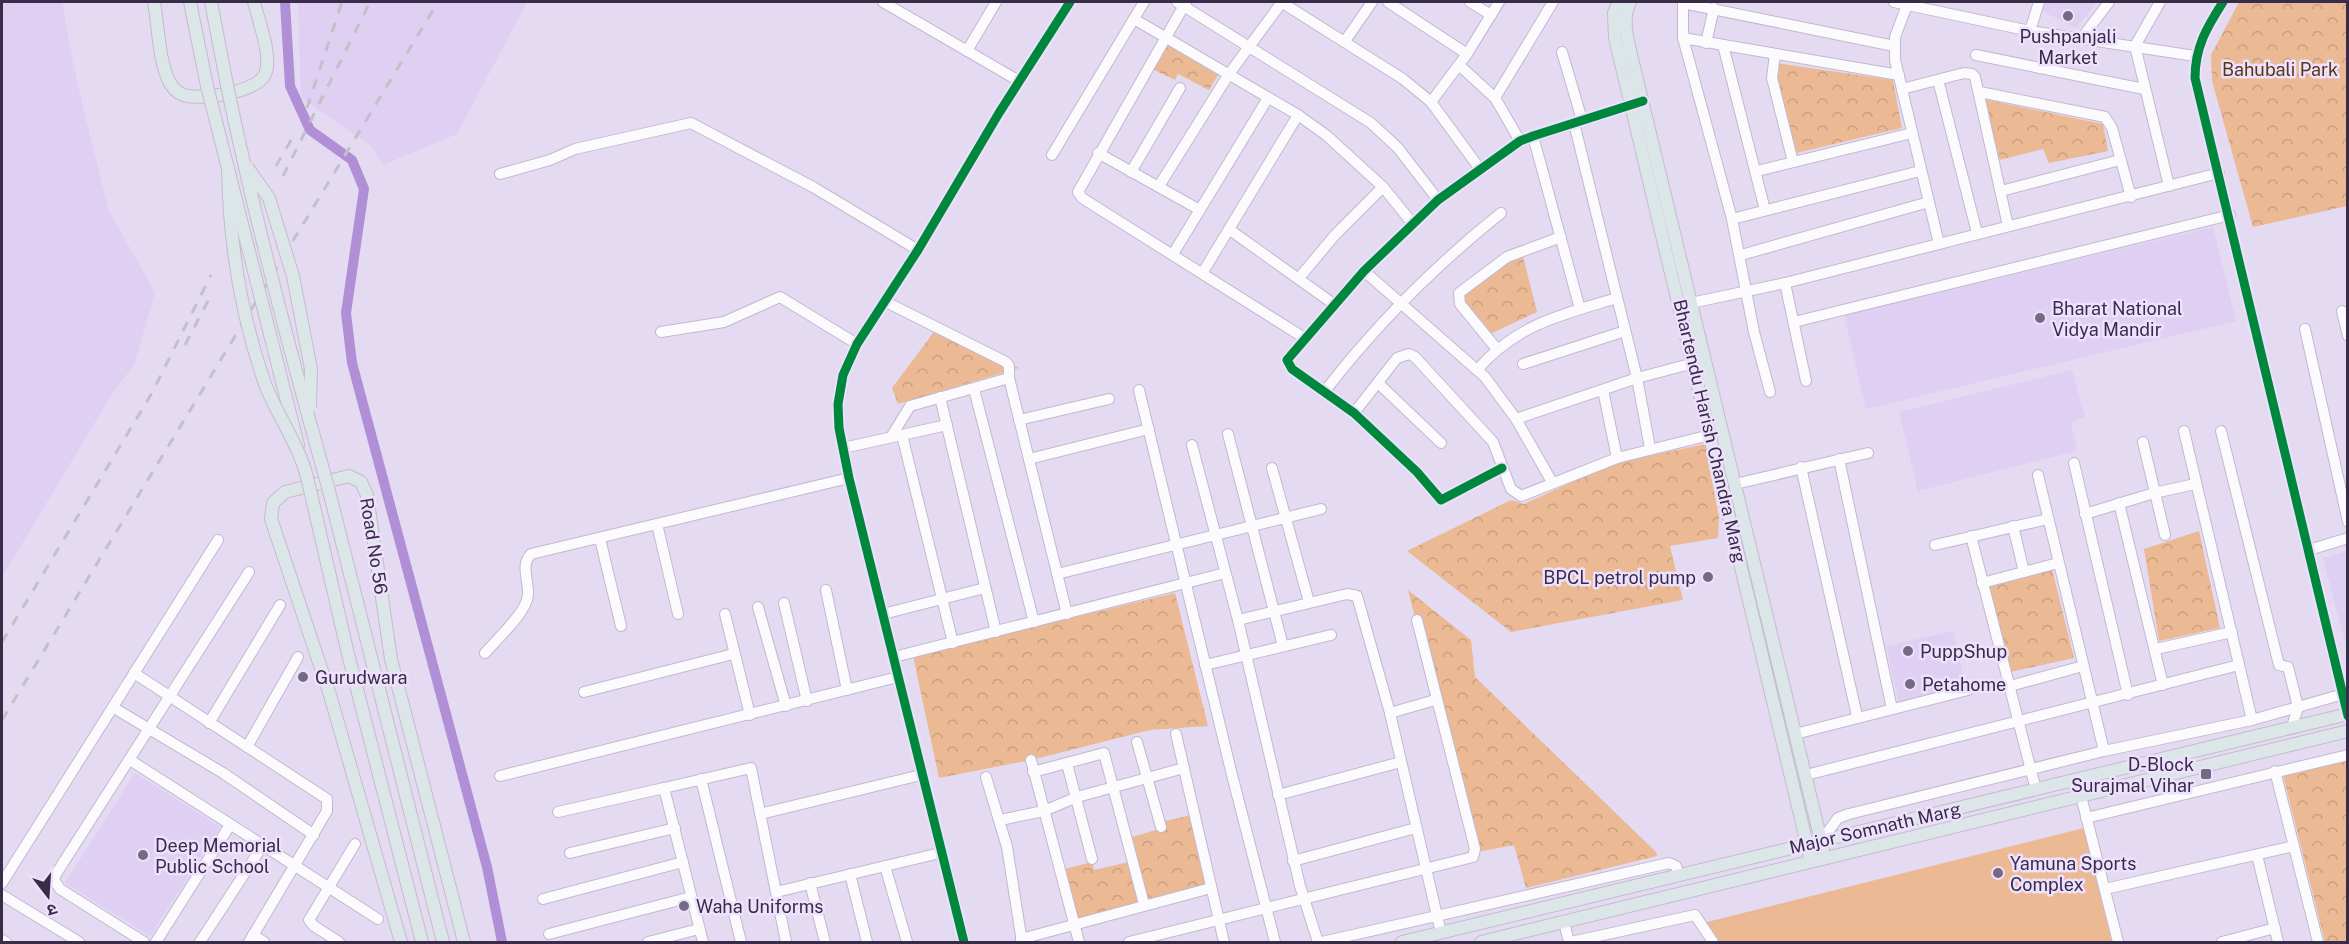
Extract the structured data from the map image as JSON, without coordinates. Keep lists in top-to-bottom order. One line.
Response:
{"streets":{"main road":["Bhartendu Harish Chandra Marg","Road No 56","Major Somnath Marg"]},"crossings":[["Bhartendu Harish Chandra Marg","Major Somnath Marg"]],"parks":["Bahubali Park"],"places":{"other":["Pushpanjali Market","Bharat National Vidya Mandir","BPCL petrol pump","PuppShup","Gurudwara","Petahome","Deep Memorial Public School","Yamuna Sports Complex","Waha Uniforms"],"transit":["D-Block Surajmal Vihar"]},"north":"bottom"}
